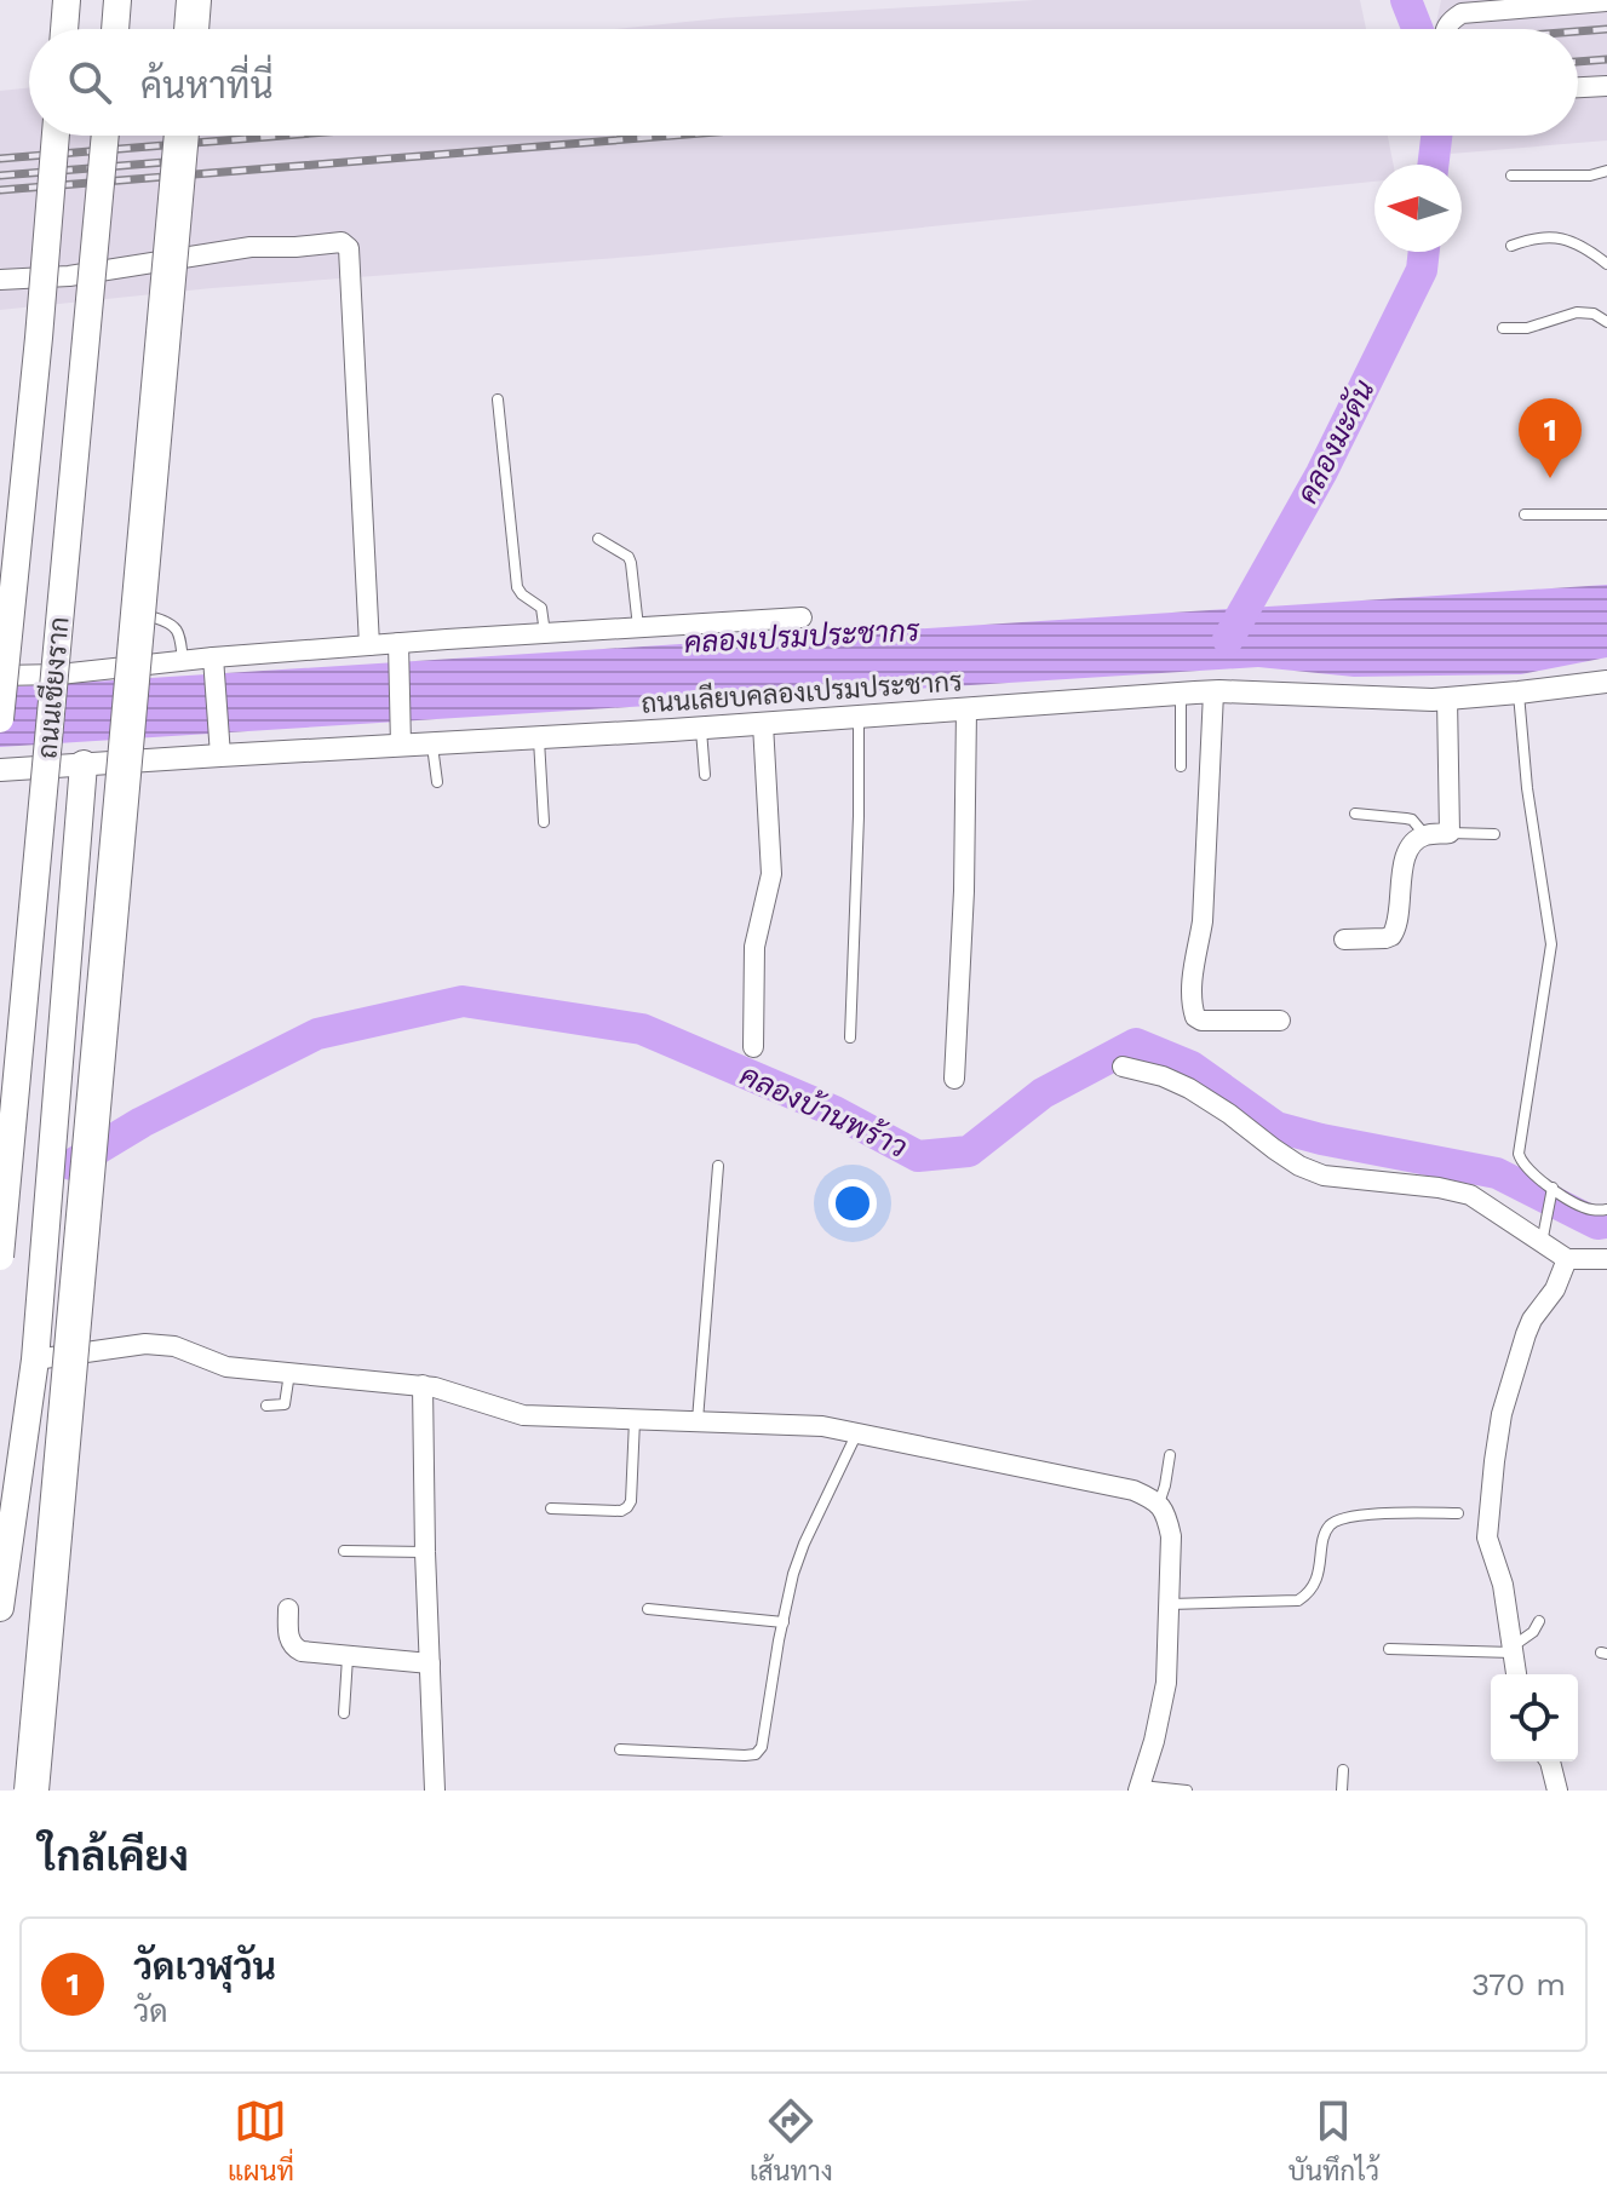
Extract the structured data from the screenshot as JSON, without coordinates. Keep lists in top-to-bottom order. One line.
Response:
{"streets":{"main road":["ถนนเชียงราก"],"street":["ถนนเลียบคลองเปรมประชากร"]},"water":["คลองมะดัน","คลองเปรมประชากร","คลองบ้านพร้าว"],"north":"left","page":{"search":"ค้นหาที่นี่","pins":"1","heading":"ใกล้เคียง","list":[{"mark":"1","name":"วัดเวฬุวัน","note":"วัด","value":"370 m"}],"nav":["แผนที่","เส้นทาง","บันทึกไว้"]}}
